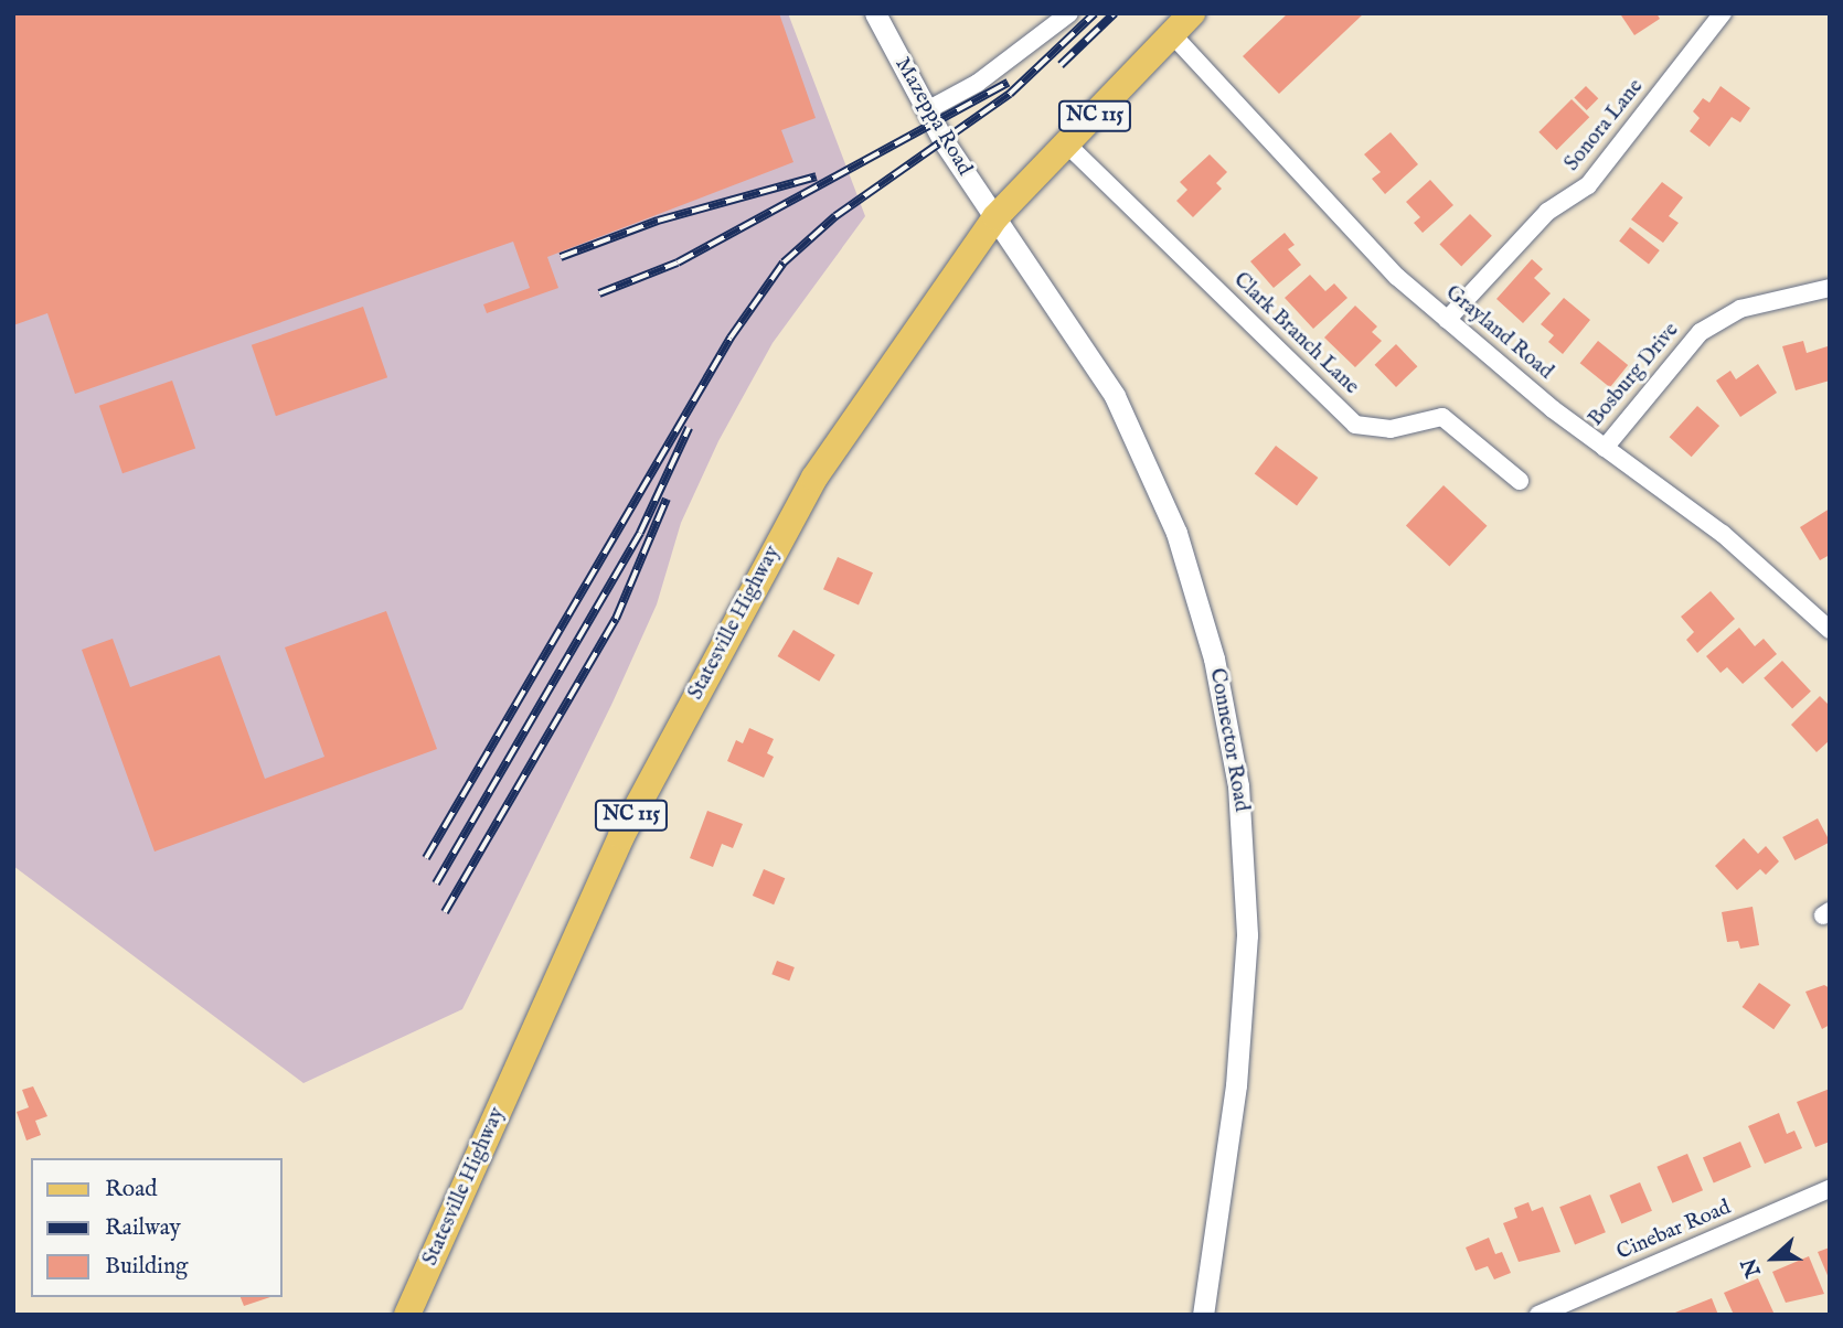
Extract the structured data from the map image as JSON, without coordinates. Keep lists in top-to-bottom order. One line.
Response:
{"streets":{"main road":["NC 115","Statesville Highway"],"street":["Mazeppa Road","Sonora Lane","Grayland Road","Clark Branch Lane","Bosburg Drive","Connector Road","Cinebar Road"]},"crossings":[["Mazeppa Road","Statesville Highway"],["Mazeppa Road","Connector Road"],["Sonora Lane","Grayland Road"],["Grayland Road","Bosburg Drive"],["Grayland Road","Statesville Highway"],["Clark Branch Lane","Statesville Highway"],["Statesville Highway","Connector Road"]],"legend":["Road","Railway","Building"],"north":"left"}
